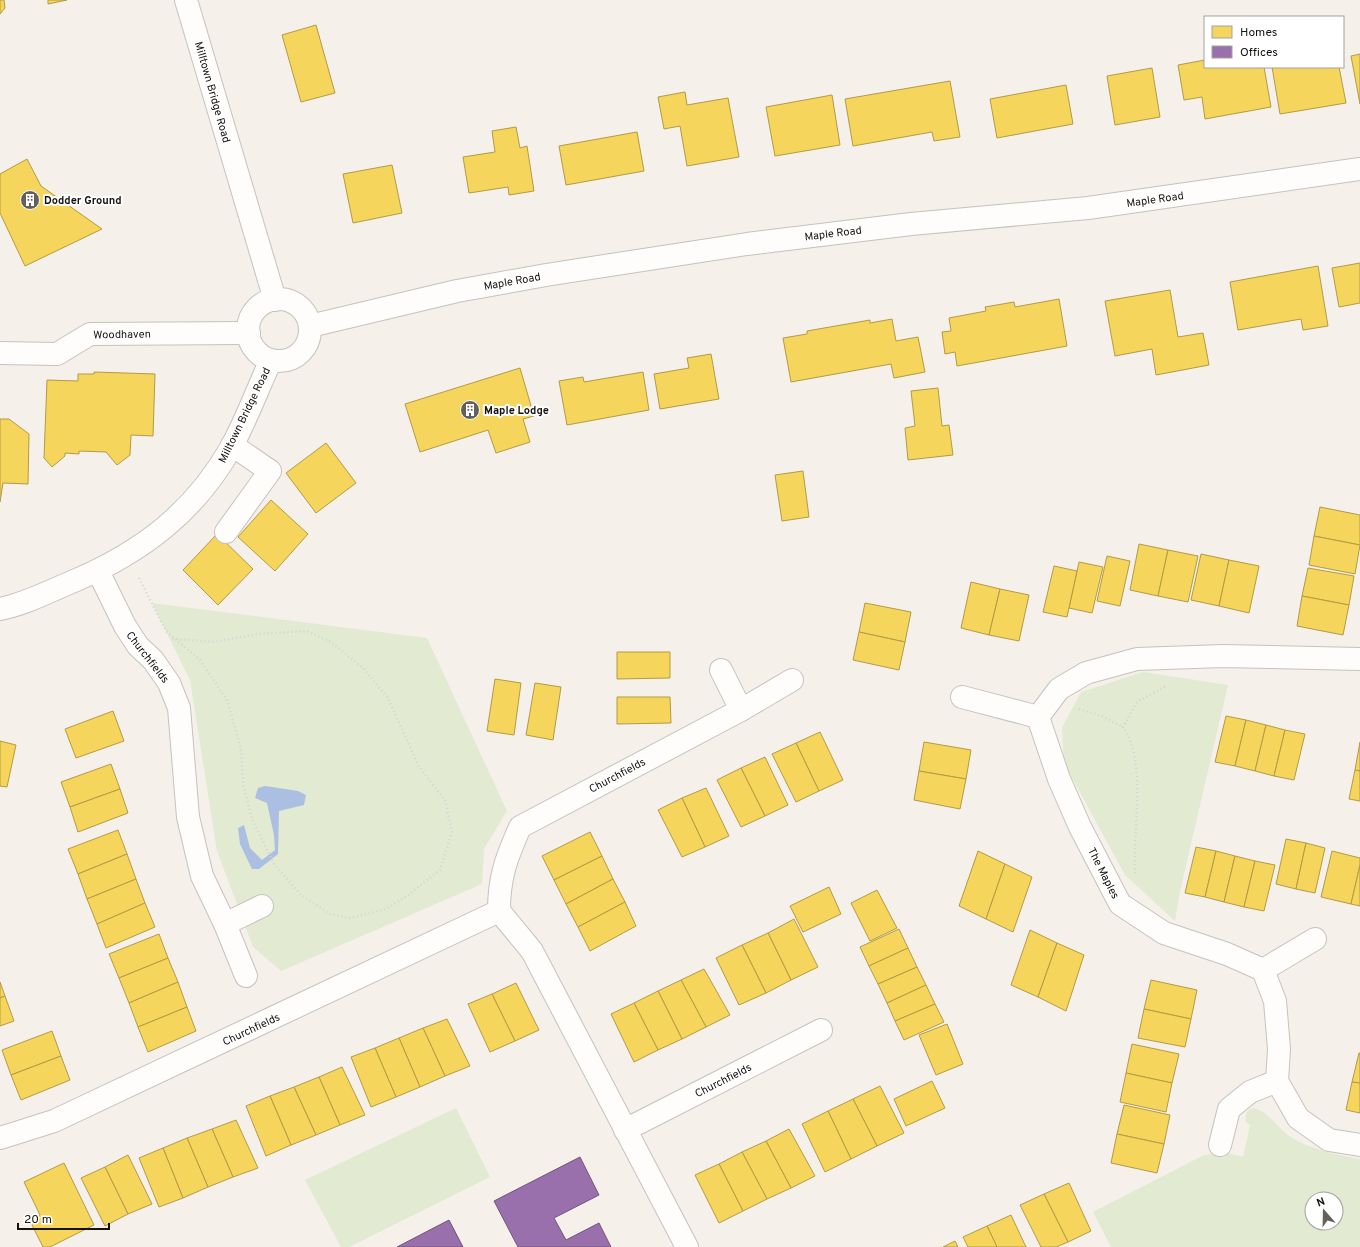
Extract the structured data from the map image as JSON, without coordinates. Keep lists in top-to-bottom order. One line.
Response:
{"streets":{"street":["Milltown Bridge Road","Maple Road","Woodhaven","Churchfields","The Maples"]},"crossings":[["Milltown Bridge Road","Maple Road"],["Milltown Bridge Road","Woodhaven"],["Milltown Bridge Road","Churchfields"],["Maple Road","Woodhaven"]],"places":{"building":["Dodder Ground","Maple Lodge"]},"legend":["Homes","Offices"],"scale_bar":"20 m","north":"top"}
